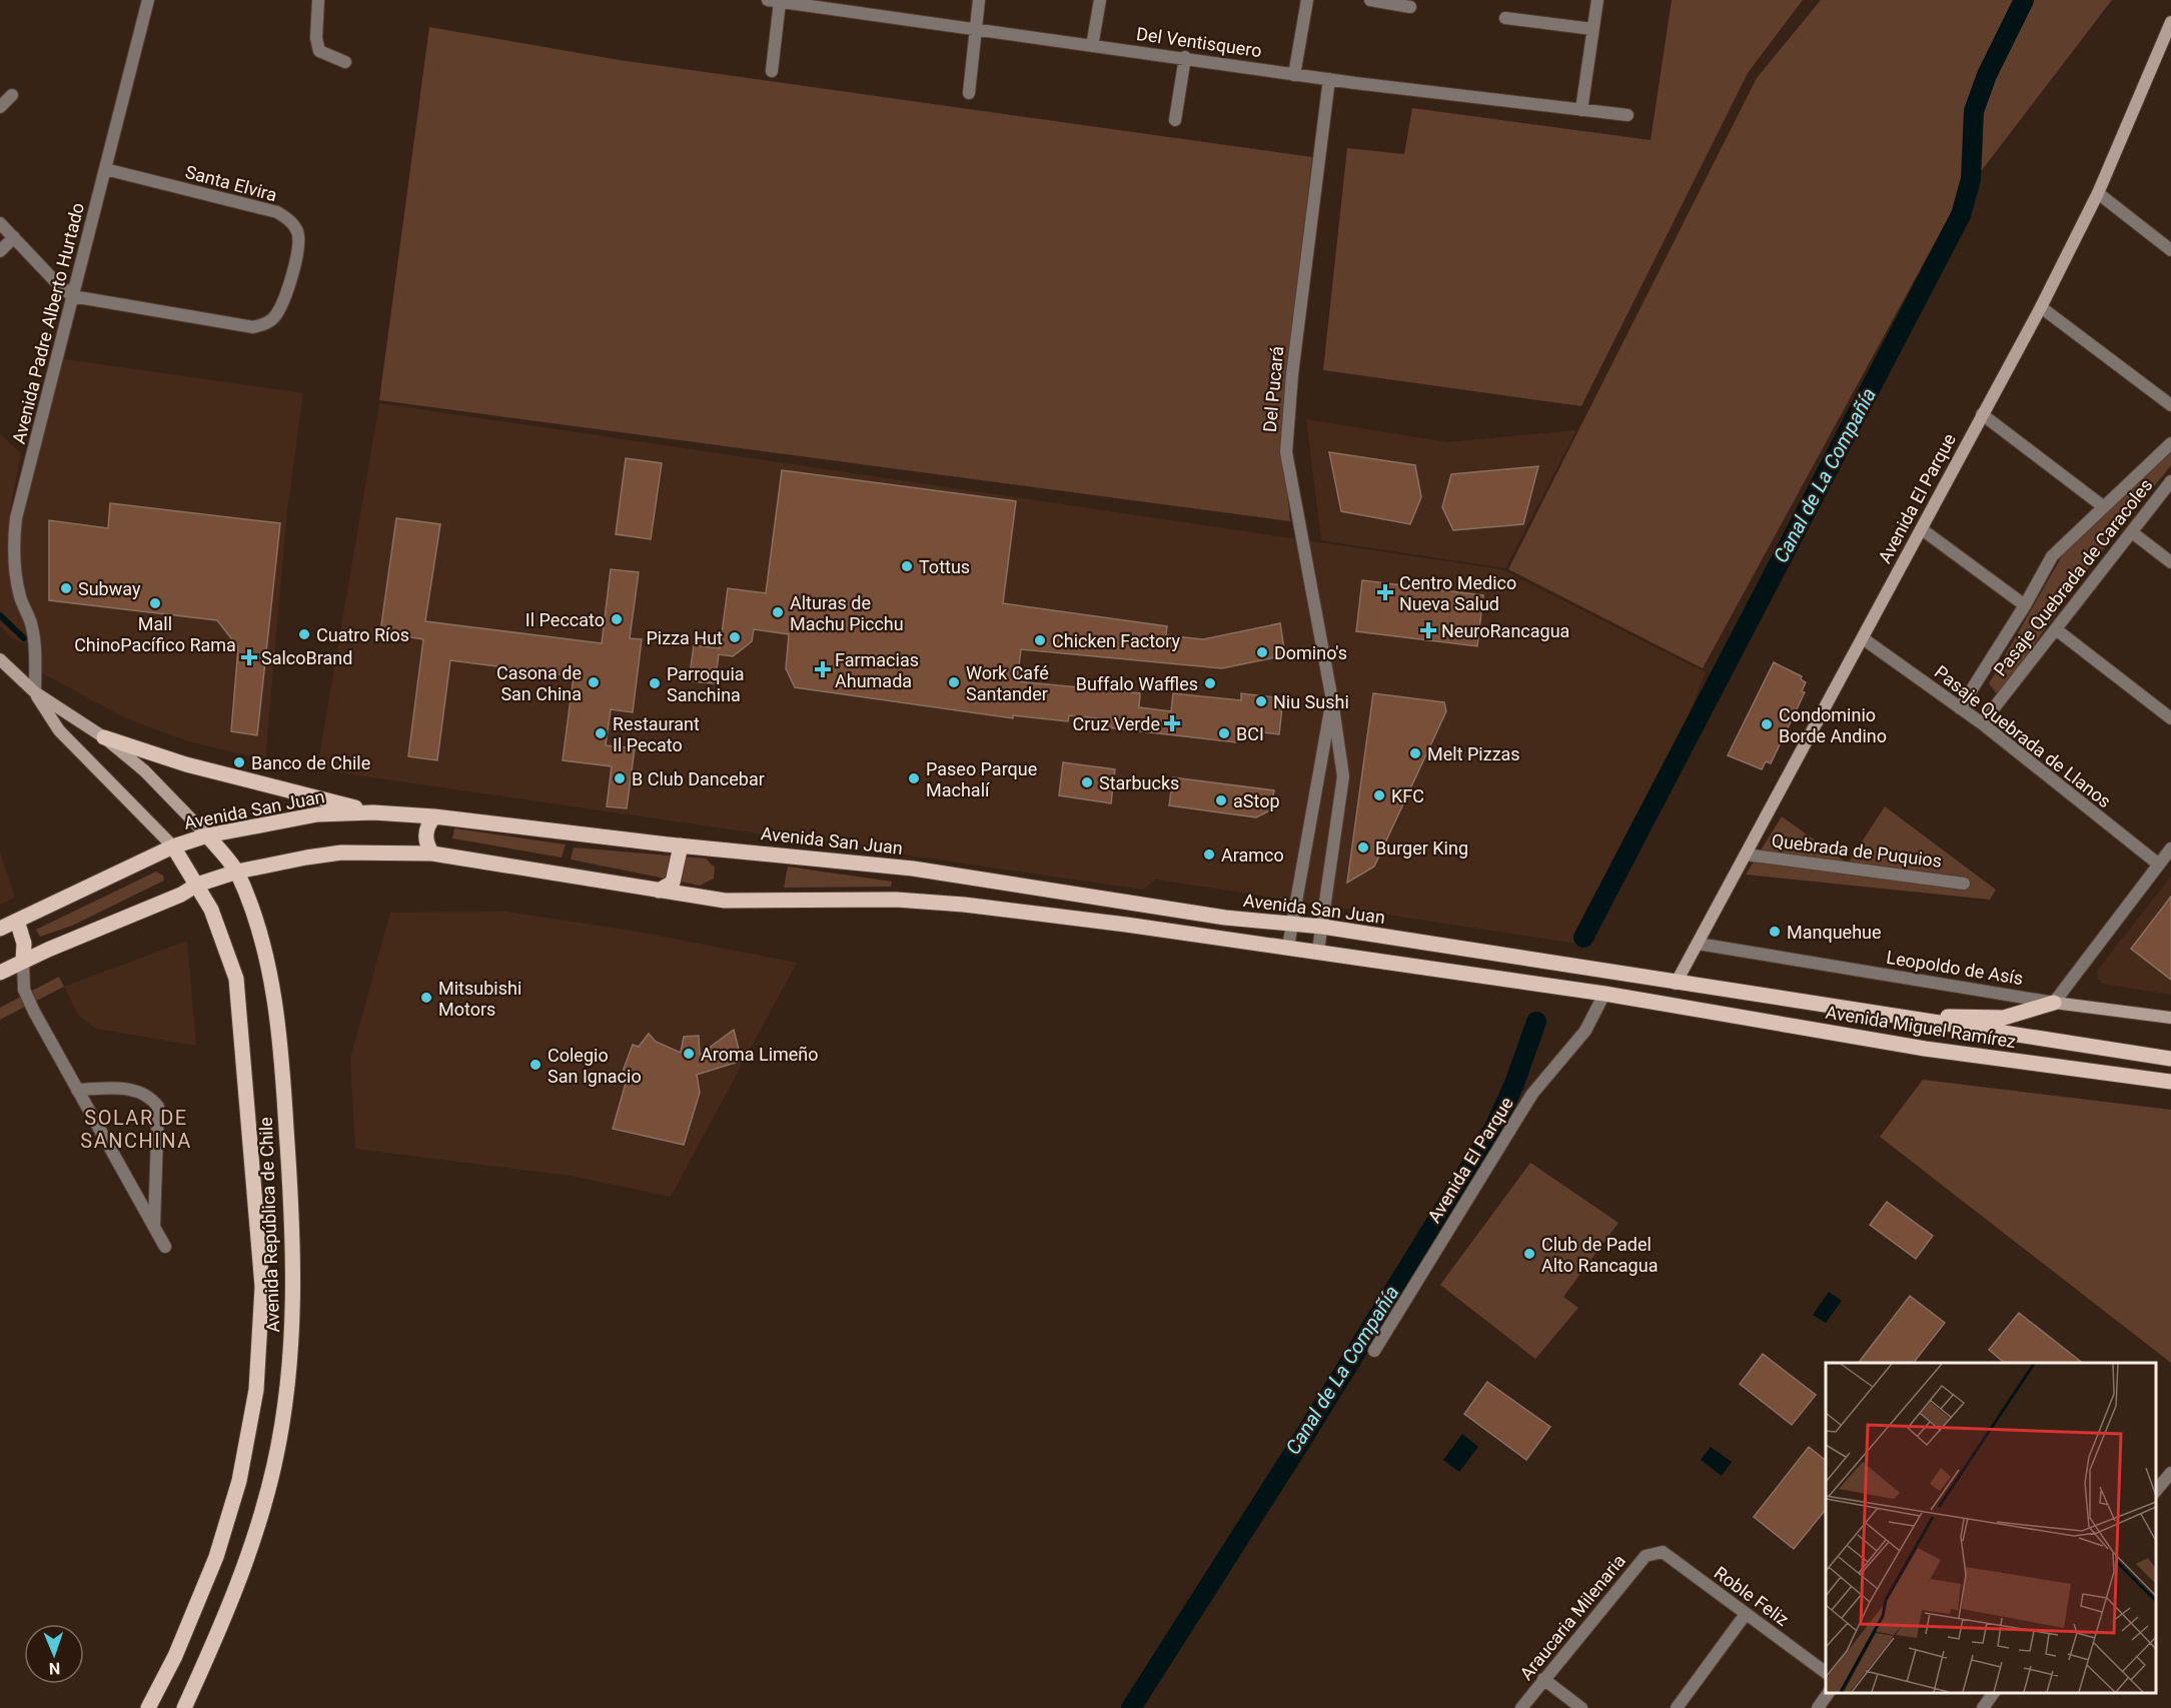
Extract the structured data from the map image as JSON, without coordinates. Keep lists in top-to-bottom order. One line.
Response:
{"streets":{"main road":["Avenida San Juan","Avenida Miguel Ramírez","Avenida República de Chile"],"street":["Del Ventisquero","Santa Elvira","Avenida Padre Alberto Hurtado","Del Pucará","Avenida El Parque","Pasaje Quebrada de Caracoles","Pasaje Quebrada de Llanos","Quebrada de Puquios","Leopoldo de Asís","Roble Feliz","Araucaria Milenaria"]},"crossings":[["Del Ventisquero","Del Pucará"],["Santa Elvira","Avenida Padre Alberto Hurtado"],["Del Pucará","Avenida San Juan"],["Avenida El Parque","Pasaje Quebrada de Llanos"],["Avenida El Parque","Avenida San Juan"],["Avenida El Parque","Quebrada de Puquios"],["Avenida El Parque","Leopoldo de Asís"],["Avenida El Parque","Avenida Miguel Ramírez"],["Pasaje Quebrada de Caracoles","Pasaje Quebrada de Llanos"],["Avenida San Juan","Avenida Miguel Ramírez"],["Avenida San Juan","Avenida República de Chile"],["Roble Feliz","Araucaria Milenaria"]],"districts":["SOLAR DE SANCHINA"],"water":["Canal de La Compañía"],"places":{"other":["Tottus","Subway","Mall ChinoPacífico Rama","Alturas de Machu Picchu","Il Peccato","Cuatro Ríos","Pizza Hut","Chicken Factory","Domino's","Casona de San China","Work Café Santander","Parroquia Sanchina","Buffalo Waffles","Niu Sushi","Condominio Borde Andino","Restaurant Il Pecato","BCI","Melt Pizzas","Banco de Chile","B Club Dancebar","Paseo Parque Machalí","Starbucks","KFC","aStop","Burger King","Aramco","Manquehue","Mitsubishi Motors","Aroma Limeño","Colegio San Ignacio","Club de Padel Alto Rancagua"],"health":["Centro Medico Nueva Salud","NeuroRancagua","SalcoBrand","Farmacias Ahumada","Cruz Verde"]},"north":"bottom"}
